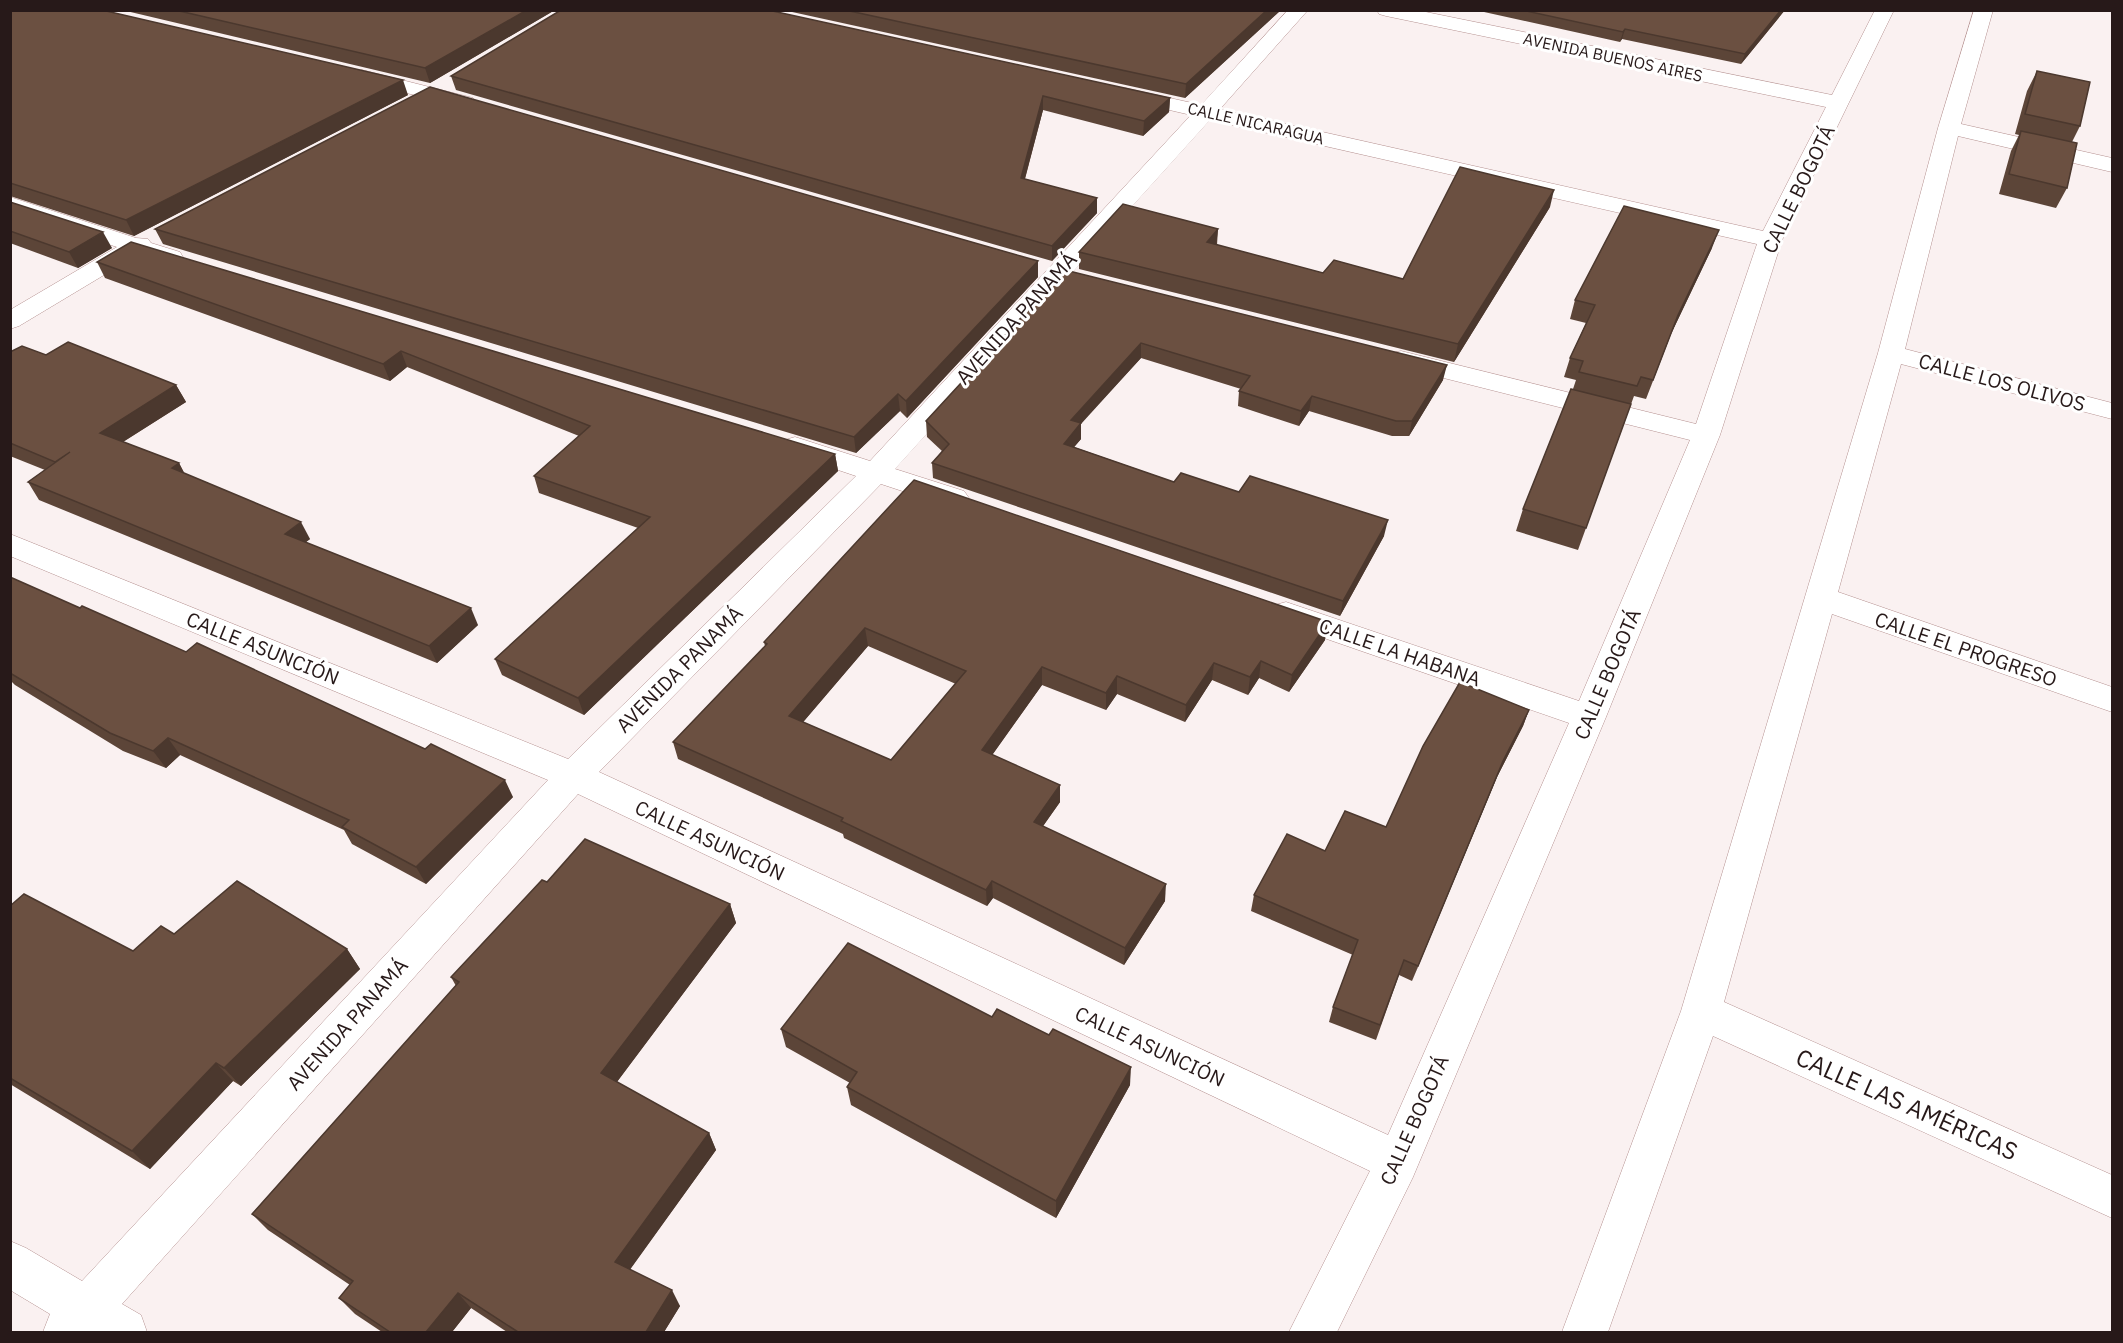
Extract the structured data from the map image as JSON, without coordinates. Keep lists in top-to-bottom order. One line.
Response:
{"streets":{"street":["AVENIDA BUENOS AIRES","CALLE NICARAGUA","CALLE BOGOTÁ","AVENIDA PANAMÁ","CALLE LOS OLIVOS","CALLE ASUNCIÓN","CALLE EL PROGRESO","CALLE LA HABANA","CALLE LAS AMÉRICAS"]},"crossings":[["AVENIDA BUENOS AIRES","CALLE BOGOTÁ"],["CALLE NICARAGUA","CALLE BOGOTÁ"],["CALLE NICARAGUA","AVENIDA PANAMÁ"],["CALLE BOGOTÁ","CALLE ASUNCIÓN"],["CALLE BOGOTÁ","CALLE LA HABANA"],["AVENIDA PANAMÁ","CALLE ASUNCIÓN"]]}
